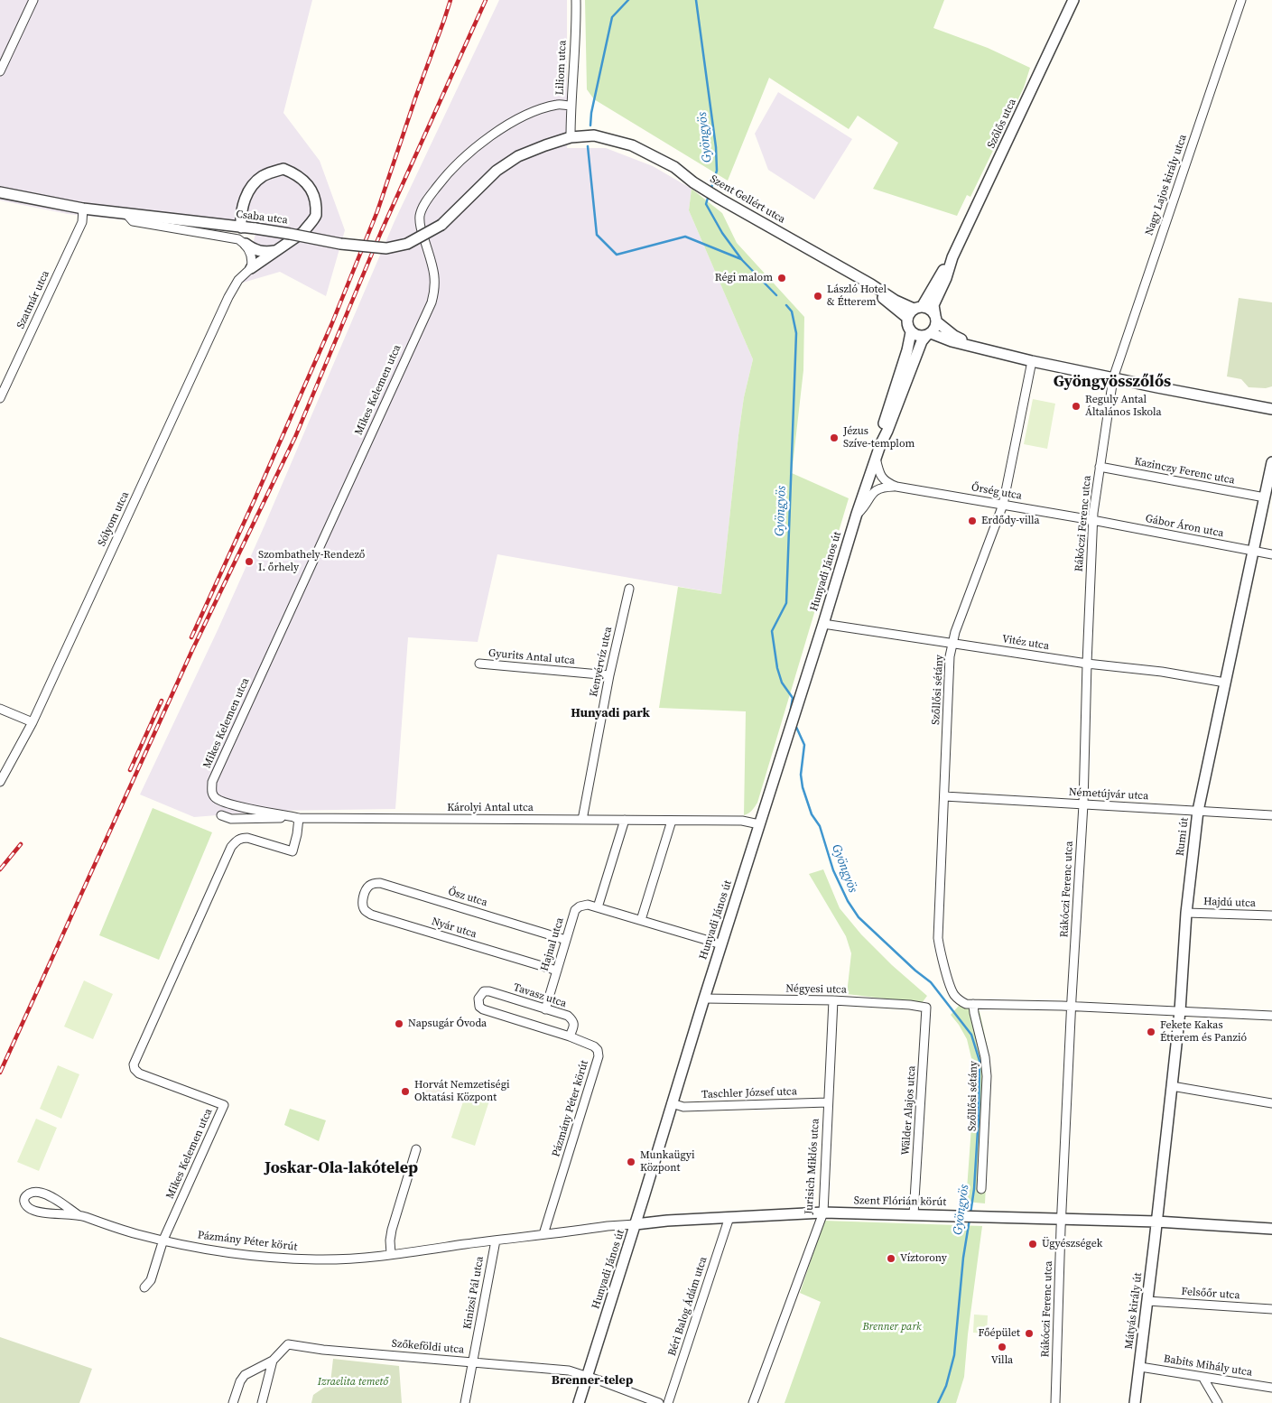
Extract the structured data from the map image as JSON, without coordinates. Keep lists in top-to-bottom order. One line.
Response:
{"streets":{"street":["Liliom utca","Szőlős utca","Nagy Lajos király utca","Szent Gellért utca","Csaba utca","Szatmár utca","Mikes Kelemen utca","Kazinczy Ferenc utca","Őrség utca","Sólyom utca","Rákóczi Ferenc utca","Gábor Áron utca","Hunyadi János út","Vitéz utca","Gyurits Antal utca","Kenyérvíz utca","Szőllősi sétány","Németújvár utca","Károlyi Antal utca","Rumi út","Ősz utca","Hajdú utca","Nyár utca","Hajnal utca","Négyesi utca","Tavasz utca","Taschler József utca","Pázmány Péter körút","Wälder Alajos utca","Jurisich Miklós utca","Szent Flórián körút","Kinizsi Pál utca","Felsőőr utca","Béri Balog Ádám utca","Mátyás király út","Szőkeföldi utca","Babits Mihály utca"]},"crossings":[["Liliom utca","Szent Gellért utca"],["Liliom utca","Mikes Kelemen utca"],["Szőlős utca","Szent Gellért utca"],["Szőlős utca","Hunyadi János út"],["Nagy Lajos király utca","Rákóczi Ferenc utca"],["Szent Gellért utca","Csaba utca"],["Szent Gellért utca","Hunyadi János út"],["Csaba utca","Szatmár utca"],["Mikes Kelemen utca","Károlyi Antal utca"],["Mikes Kelemen utca","Pázmány Péter körút"],["Kazinczy Ferenc utca","Rákóczi Ferenc utca"],["Kazinczy Ferenc utca","Rumi út"],["Őrség utca","Rákóczi Ferenc utca"],["Őrség utca","Gábor Áron utca"],["Őrség utca","Hunyadi János út"],["Őrség utca","Szőllősi sétány"],["Rákóczi Ferenc utca","Gábor Áron utca"],["Rákóczi Ferenc utca","Vitéz utca"],["Rákóczi Ferenc utca","Németújvár utca"],["Rákóczi Ferenc utca","Szent Flórián körút"],["Gábor Áron utca","Rumi út"],["Hunyadi János út","Vitéz utca"],["Hunyadi János út","Károlyi Antal utca"],["Hunyadi János út","Hajnal utca"],["Hunyadi János út","Négyesi utca"],["Hunyadi János út","Taschler József utca"],["Hunyadi János út","Pázmány Péter körút"],["Hunyadi János út","Szent Flórián körút"],["Hunyadi János út","Szőkeföldi utca"],["Vitéz utca","Szőllősi sétány"],["Vitéz utca","Rumi út"],["Gyurits Antal utca","Kenyérvíz utca"],["Kenyérvíz utca","Károlyi Antal utca"],["Szőllősi sétány","Németújvár utca"],["Németújvár utca","Rumi út"],["Rumi út","Hajdú utca"],["Rumi út","Szent Flórián körút"],["Rumi út","Mátyás király út"],["Ősz utca","Nyár utca"],["Ősz utca","Hajnal utca"],["Nyár utca","Hajnal utca"],["Hajnal utca","Tavasz utca"],["Négyesi utca","Wälder Alajos utca"],["Négyesi utca","Jurisich Miklós utca"],["Tavasz utca","Pázmány Péter körút"],["Taschler József utca","Jurisich Miklós utca"],["Pázmány Péter körút","Szent Flórián körút"],["Pázmány Péter körút","Kinizsi Pál utca"],["Wälder Alajos utca","Szent Flórián körút"],["Jurisich Miklós utca","Szent Flórián körút"],["Szent Flórián körút","Béri Balog Ádám utca"],["Szent Flórián körút","Mátyás király út"],["Kinizsi Pál utca","Szőkeföldi utca"],["Felsőőr utca","Mátyás király út"],["Mátyás király út","Babits Mihály utca"]],"districts":["Gyöngyösszőlős","Hunyadi park","Joskar-Ola-lakótelep","Brenner-telep"],"water":["Gyöngyös"],"parks":["Brenner park","Izraelita temető"],"places":["Régi malom","László Hotel & Étterem","Reguly Antal Általános Iskola","Jézus Szíve-templom","Erdődy-villa","Szombathely-Rendező I. őrhely","Napsugár Óvoda","Fekete Kakas Étterem és Panzió","Horvát Nemzetiségi Oktatási Központ","Munkaügyi Központ","Ügyészségek","Víztorony","Főépület","Villa"]}
